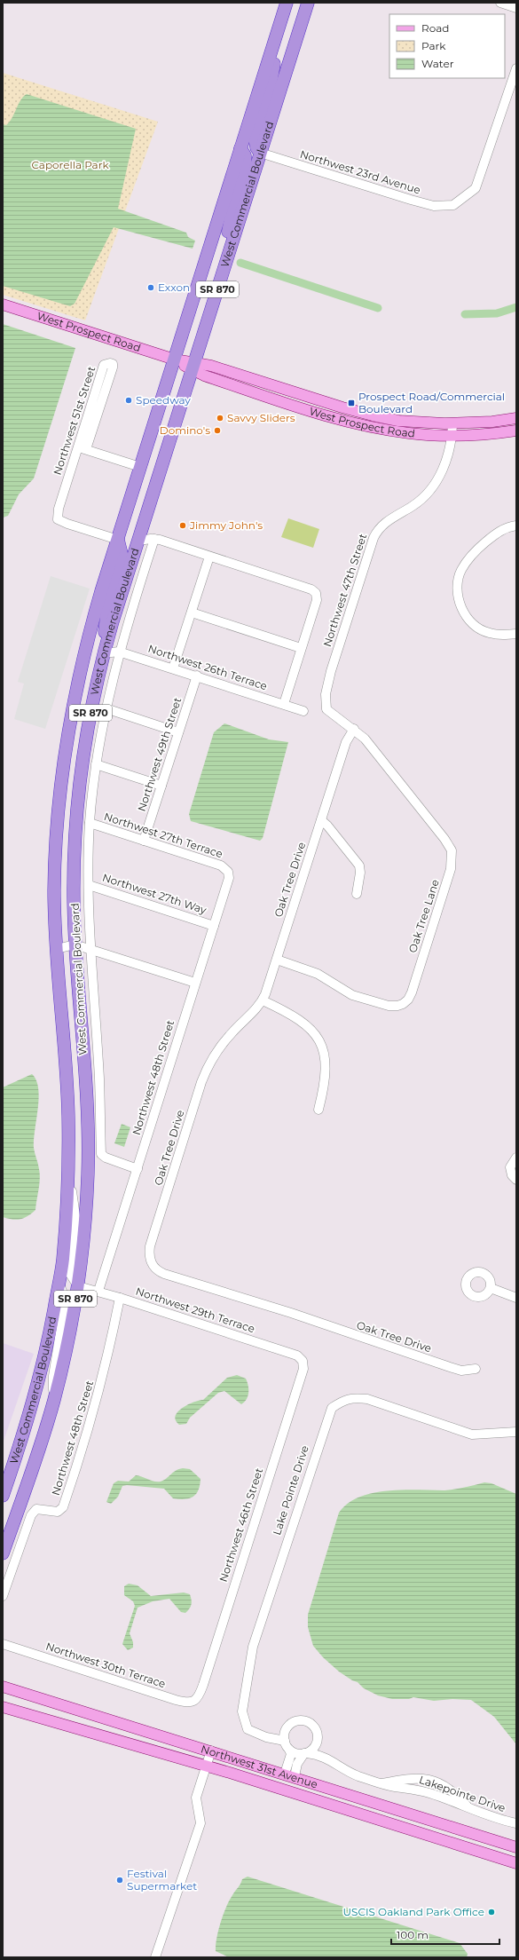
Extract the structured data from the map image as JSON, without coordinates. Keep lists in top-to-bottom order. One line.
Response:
{"streets":{"highway":["West Commercial Boulevard","SR 870"],"main road":["West Prospect Road","Northwest 31st Avenue"],"street":["Northwest 23rd Avenue","Northwest 51st Street","Northwest 47th Street","Northwest 26th Terrace","Northwest 49th Street","Northwest 27th Terrace","Oak Tree Drive","Northwest 27th Way","Oak Tree Lane","Northwest 48th Street","Northwest 29th Terrace","Lake Pointe Drive","Northwest 46th Street","Northwest 30th Terrace","Lakepointe Drive"]},"crossings":[["Northwest 23rd Avenue","West Commercial Boulevard"],["West Commercial Boulevard","West Prospect Road"],["West Commercial Boulevard","Northwest 51st Street"],["West Commercial Boulevard","Northwest 26th Terrace"],["West Commercial Boulevard","Northwest 29th Terrace"],["West Prospect Road","Northwest 47th Street"],["Northwest 47th Street","Oak Tree Drive"],["Northwest 47th Street","Oak Tree Lane"],["Northwest 26th Terrace","Northwest 49th Street"],["Northwest 49th Street","Northwest 27th Terrace"],["Northwest 27th Terrace","Northwest 48th Street"],["Oak Tree Drive","Oak Tree Lane"],["Northwest 27th Way","Northwest 48th Street"],["Northwest 48th Street","Northwest 29th Terrace"],["Northwest 29th Terrace","Northwest 46th Street"],["Northwest 46th Street","Northwest 30th Terrace"]],"parks":["Caporella Park"],"places":{"other":["Exxon","Speedway","Savvy Sliders","Domino's","Jimmy John's","Festival Supermarket","USCIS Oakland Park Office"],"transit":["Prospect Road/Commercial Boulevard"]},"legend":["Road","Park","Water"],"scale_bar":"100 m"}
